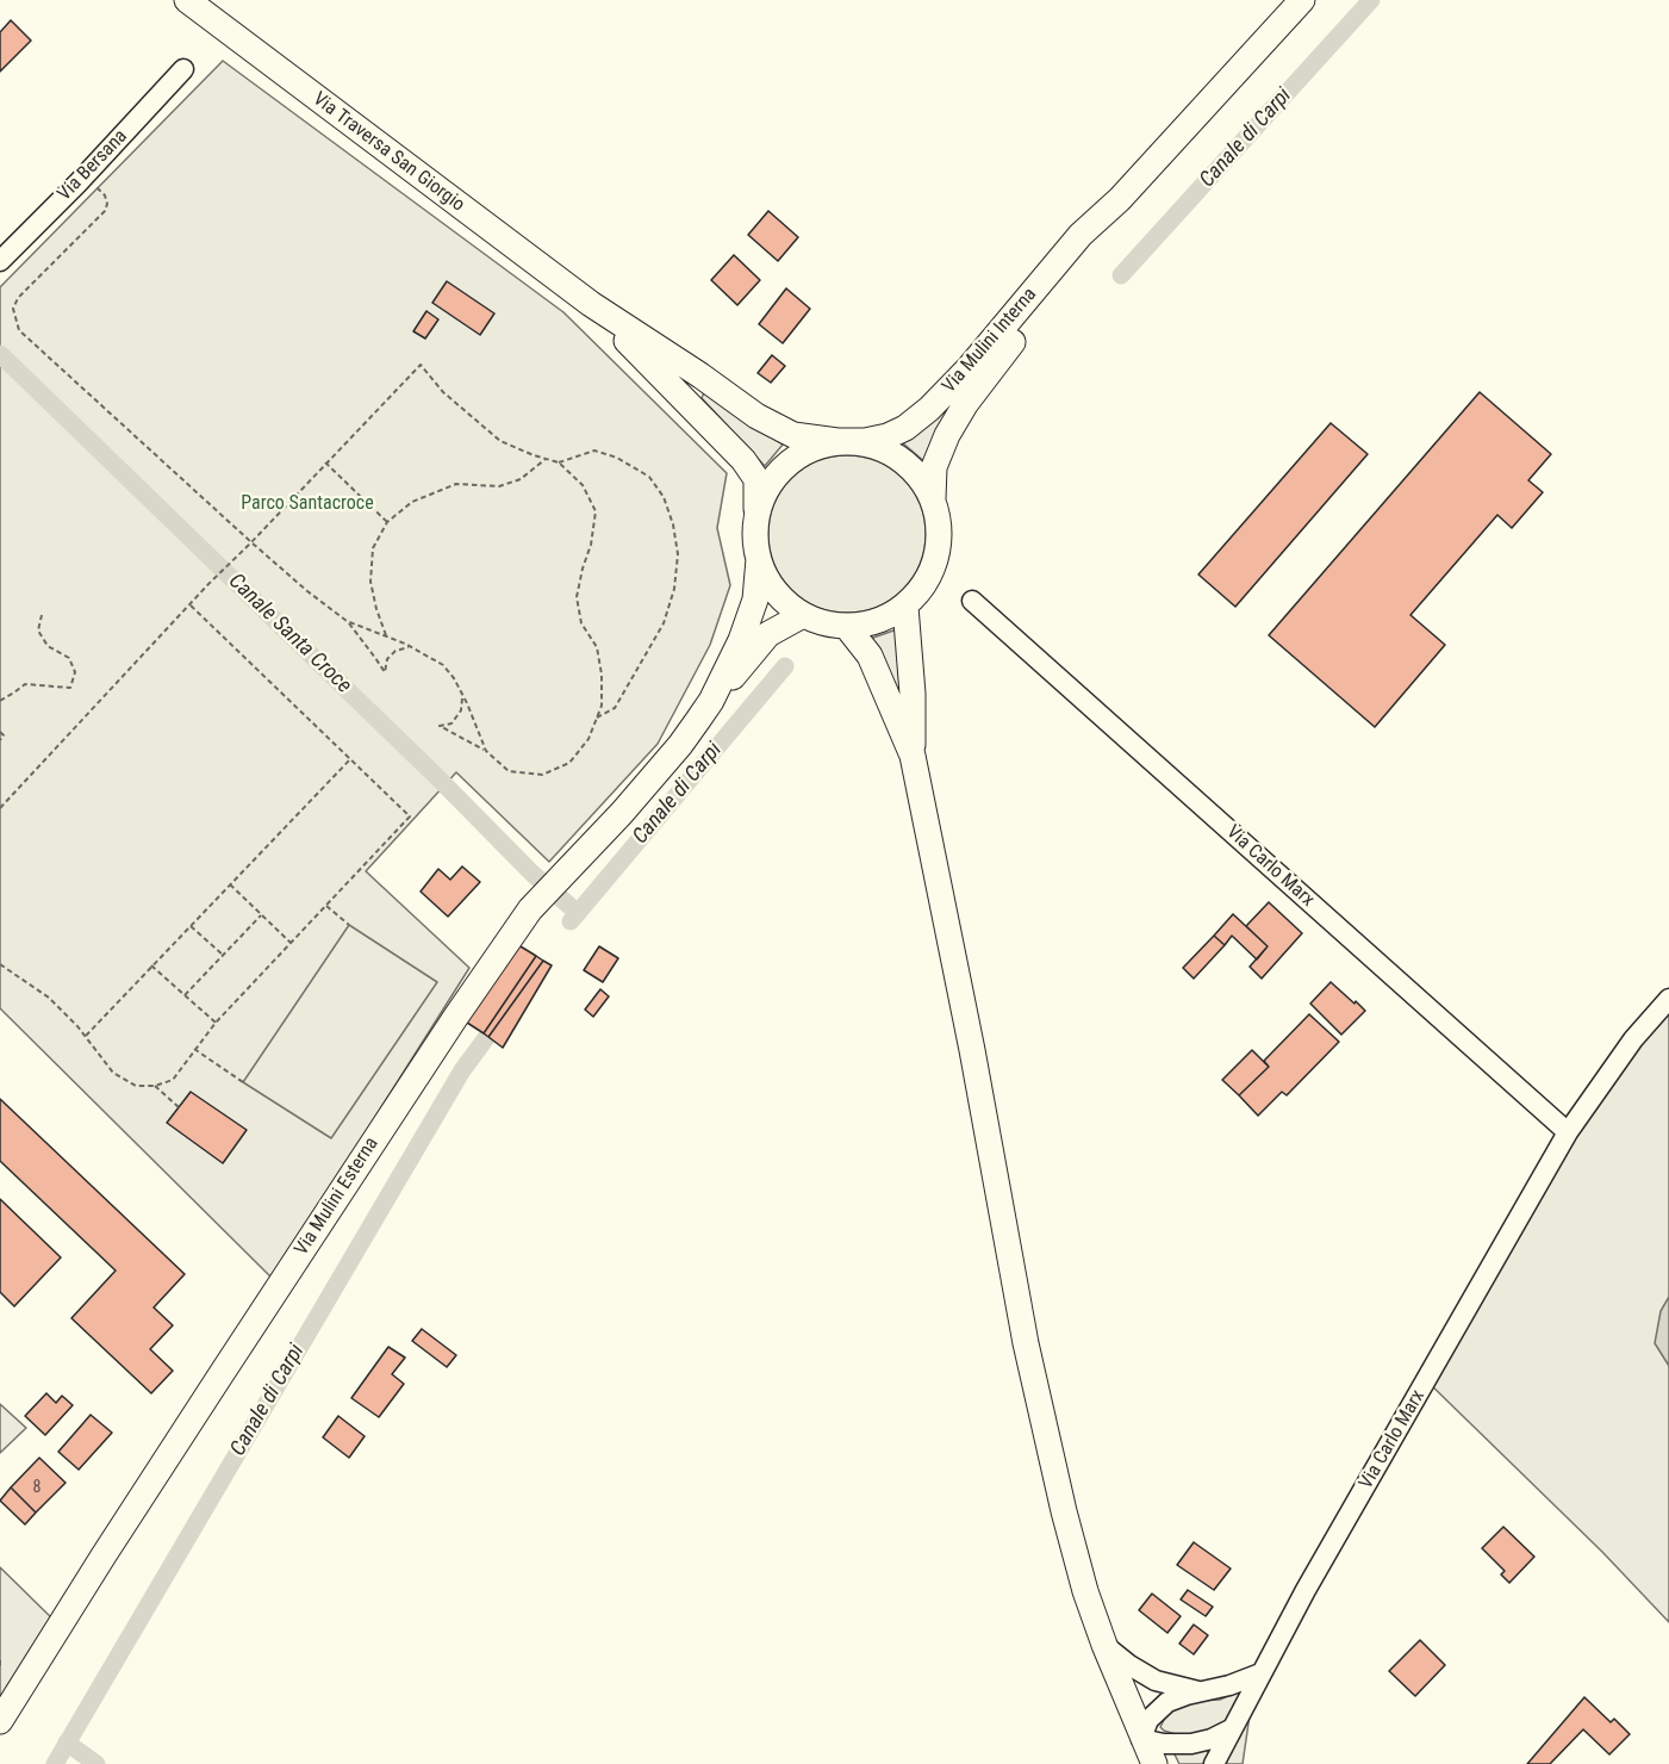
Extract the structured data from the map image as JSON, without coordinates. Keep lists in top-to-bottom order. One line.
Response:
{"streets":{"main road":["Via Traversa San Giorgio","Via Mulini Interna","Via Mulini Esterna"],"street":["Via Bersana","Via Carlo Marx"]},"crossings":[["Via Traversa San Giorgio","Via Mulini Interna"],["Via Traversa San Giorgio","Via Mulini Esterna"],["Via Mulini Interna","Via Mulini Esterna"]],"water":["Canale di Carpi","Canale Santa Croce"],"parks":["Parco Santacroce"],"house_numbers":["8"]}
